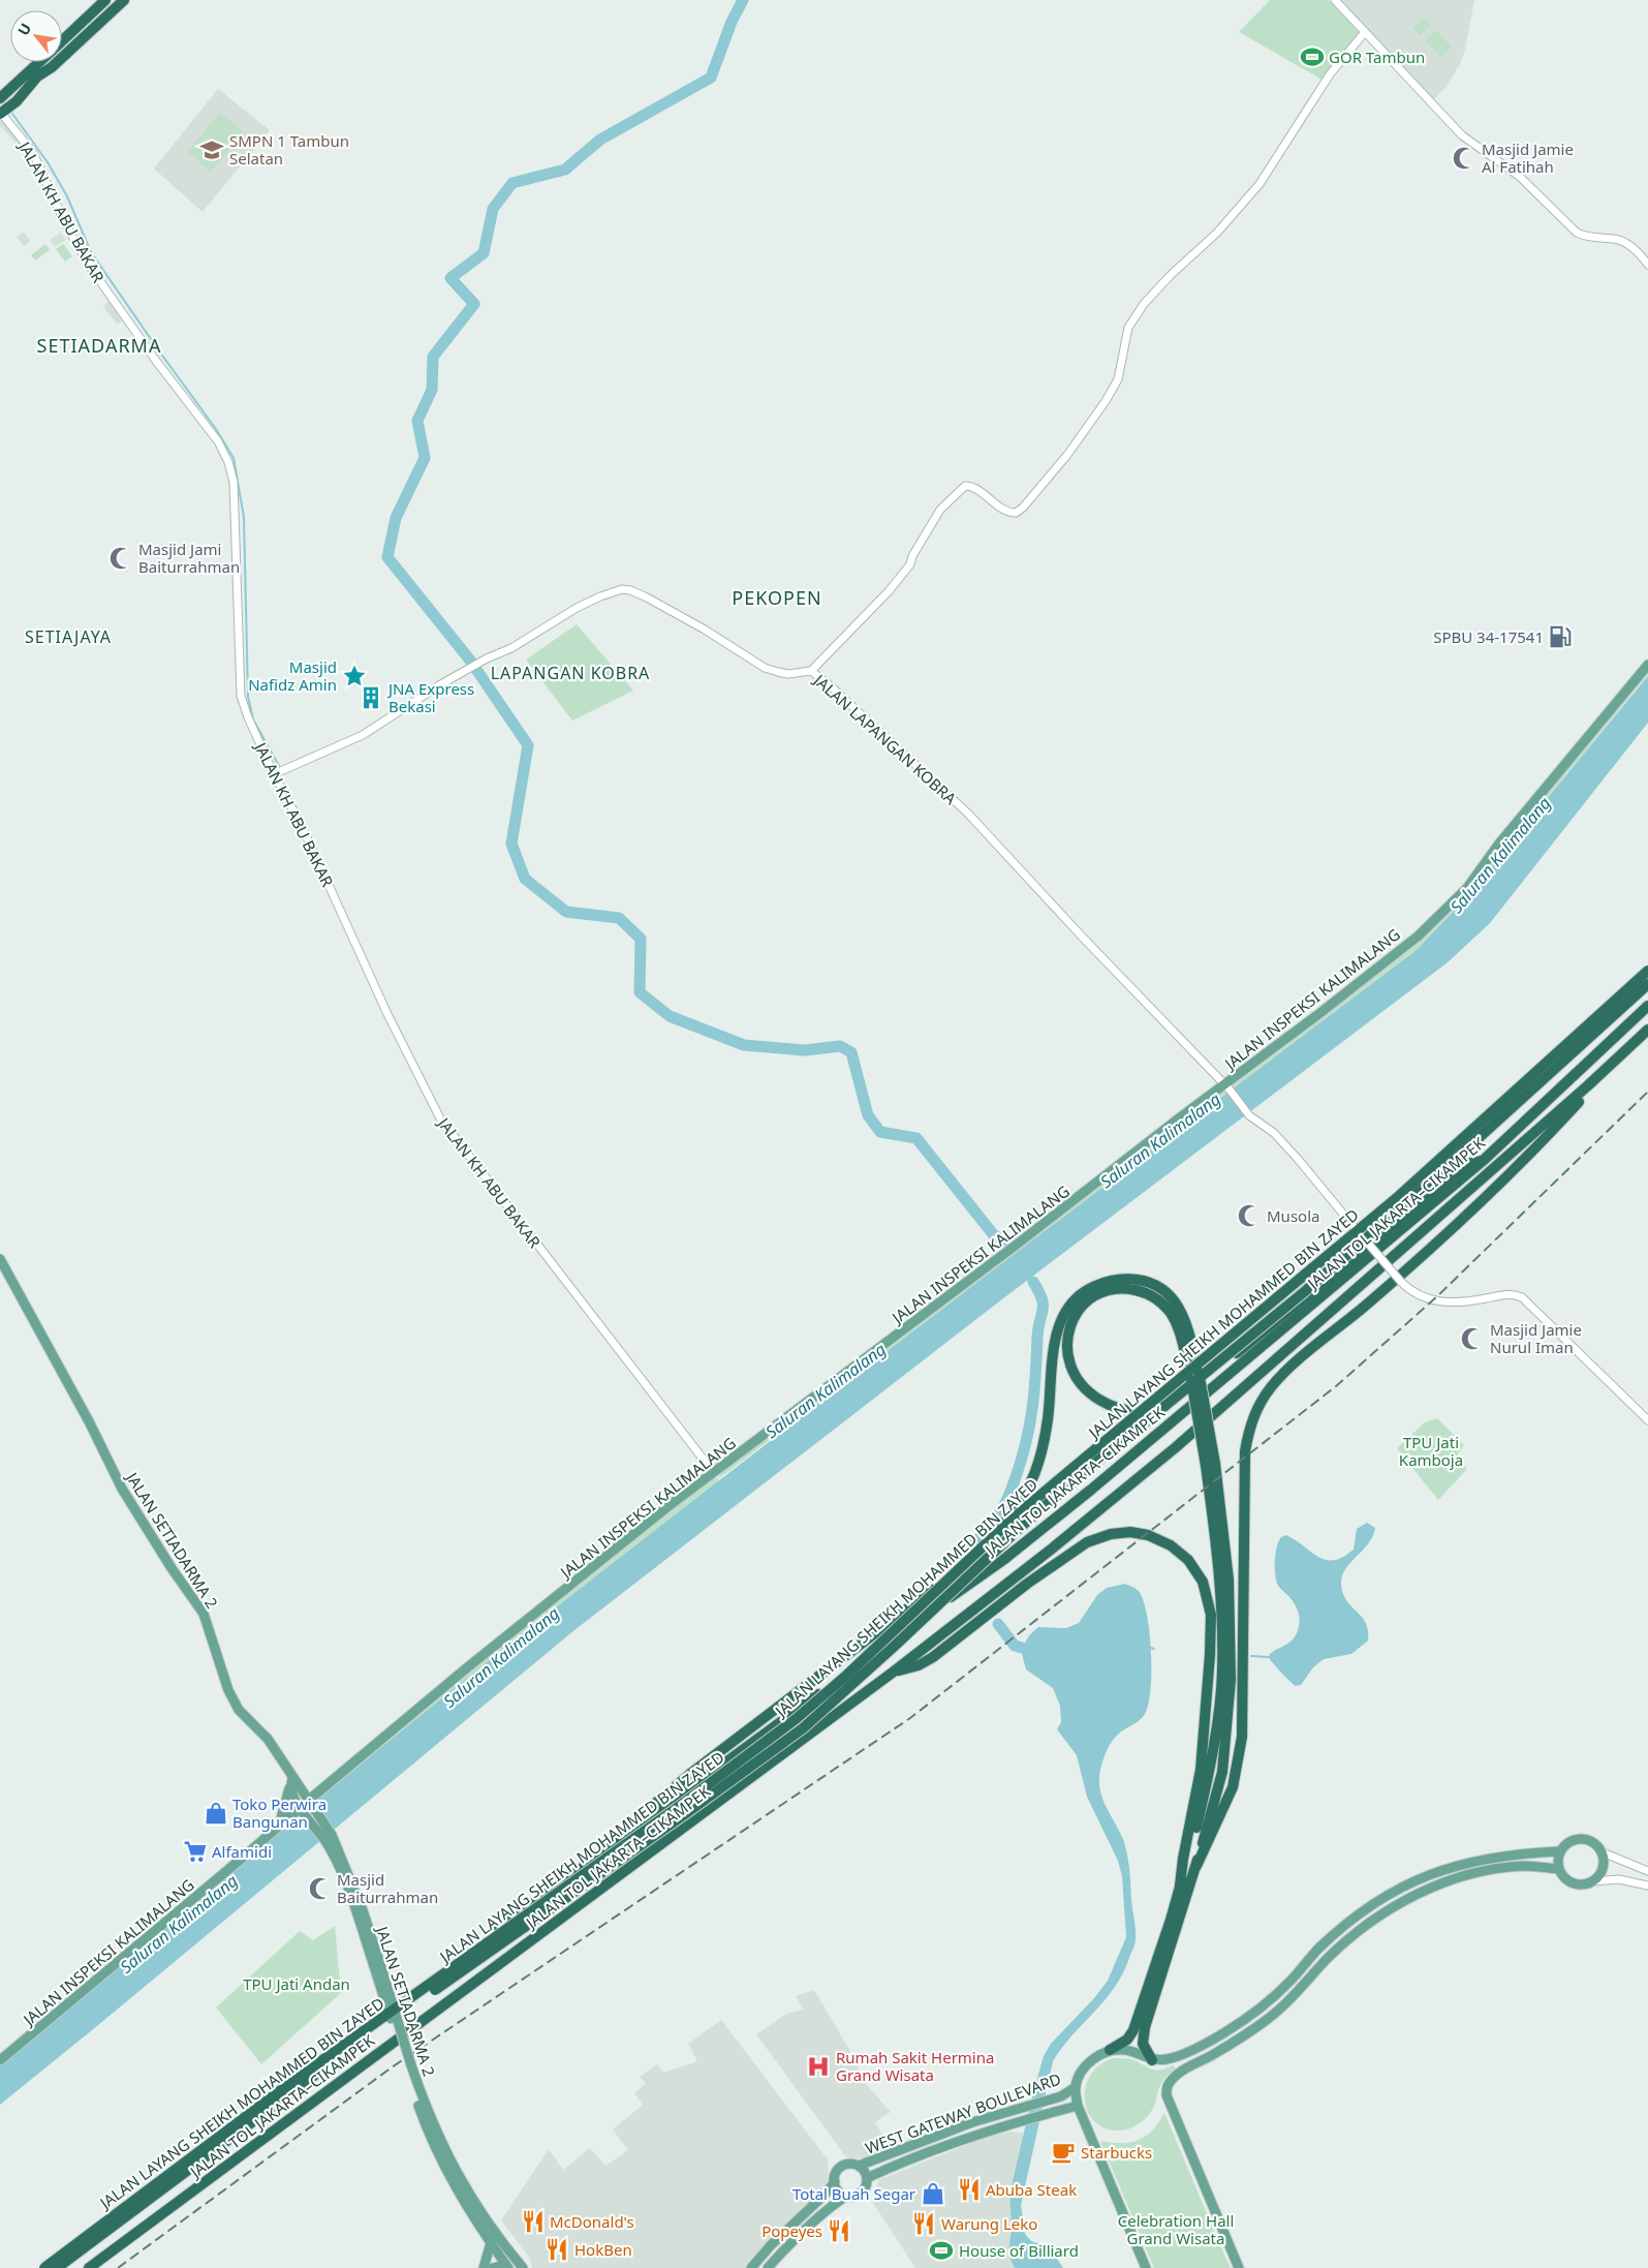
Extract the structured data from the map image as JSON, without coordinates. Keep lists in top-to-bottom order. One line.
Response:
{"streets":{"highway":["JALAN TOL JAKARTA–CIKAMPEK","JALAN LAYANG SHEIKH MOHAMMED BIN ZAYED"],"main road":["JALAN INSPEKSI KALIMALANG","JALAN SETIADARMA 2","WEST GATEWAY BOULEVARD"],"street":["JALAN KH ABU BAKAR","JALAN LAPANGAN KOBRA"]},"crossings":[["JALAN KH ABU BAKAR","JALAN LAPANGAN KOBRA"],["JALAN KH ABU BAKAR","JALAN INSPEKSI KALIMALANG"],["JALAN LAPANGAN KOBRA","JALAN INSPEKSI KALIMALANG"],["JALAN INSPEKSI KALIMALANG","JALAN SETIADARMA 2"]],"districts":["SETIADARMA","PEKOPEN","SETIAJAYA","LAPANGAN KOBRA"],"water":["Saluran Kalimalang"],"parks":["TPU Jati Kamboja","TPU Jati Andan","Celebration Hall Grand Wisata"],"places":{"sports":["GOR Tambun","House of Billiard"],"school or university":["SMPN 1 Tambun Selatan"],"mosque":["Masjid Jamie Al Fatihah","Masjid Jami Baiturrahman","Musola","Masjid Jamie Nurul Iman","Masjid Baiturrahman"],"fuel station":["SPBU 34-17541"],"place":["Masjid Nafidz Amin"],"building":["JNA Express Bekasi"],"shop":["Toko Perwira Bangunan","Total Buah Segar"],"supermarket":["Alfamidi"],"hospital":["Rumah Sakit Hermina Grand Wisata"],"cafe":["Starbucks"],"restaurant":["Abuba Steak","McDonald's","Warung Leko","Popeyes","HokBen"]},"north":"top left"}
